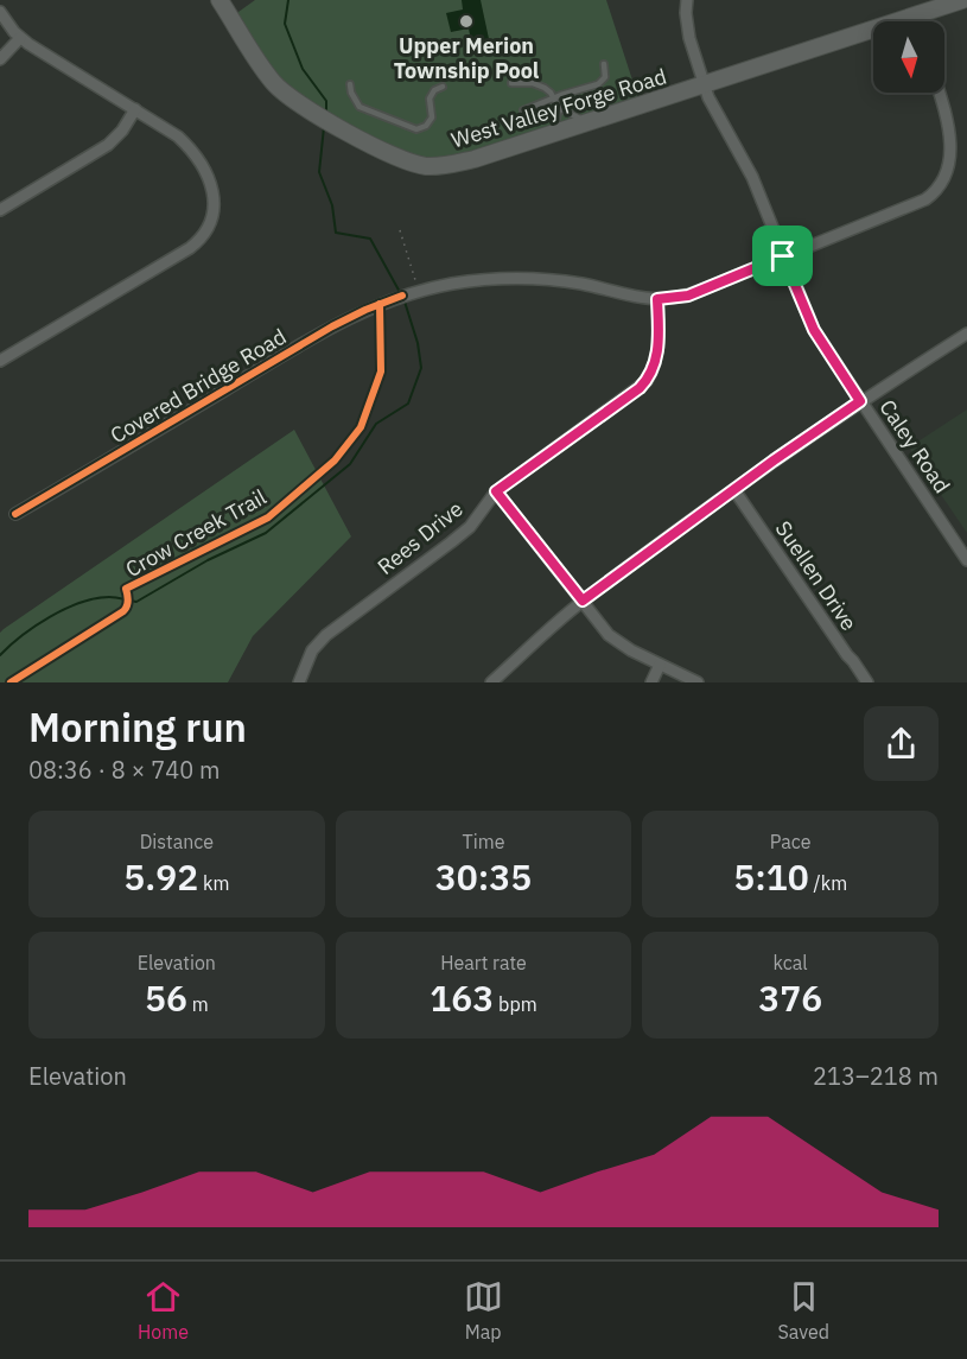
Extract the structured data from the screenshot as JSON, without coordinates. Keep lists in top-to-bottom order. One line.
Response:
{"streets":{"main road":["West Valley Forge Road"],"street":["Covered Bridge Road","Caley Road","Rees Drive","Suellen Drive"],"cycle path":["Crow Creek Trail"]},"crossings":[["West Valley Forge Road","Caley Road"],["Covered Bridge Road","Caley Road"],["Covered Bridge Road","Rees Drive"]],"places":["Upper Merion Township Pool"],"north":"bottom","page":{"heading":["Morning run","08:36 · 8 × 740 m"],"stats":[["Distance","5.92 km"],["Time","30:35"],["Pace","5:10 /km"],["Elevation","56 m"],["Heart rate","163 bpm"],["kcal","376"]],"chart":["Elevation","213–218 m"],"tabs":["Home","Map","Saved"]}}
